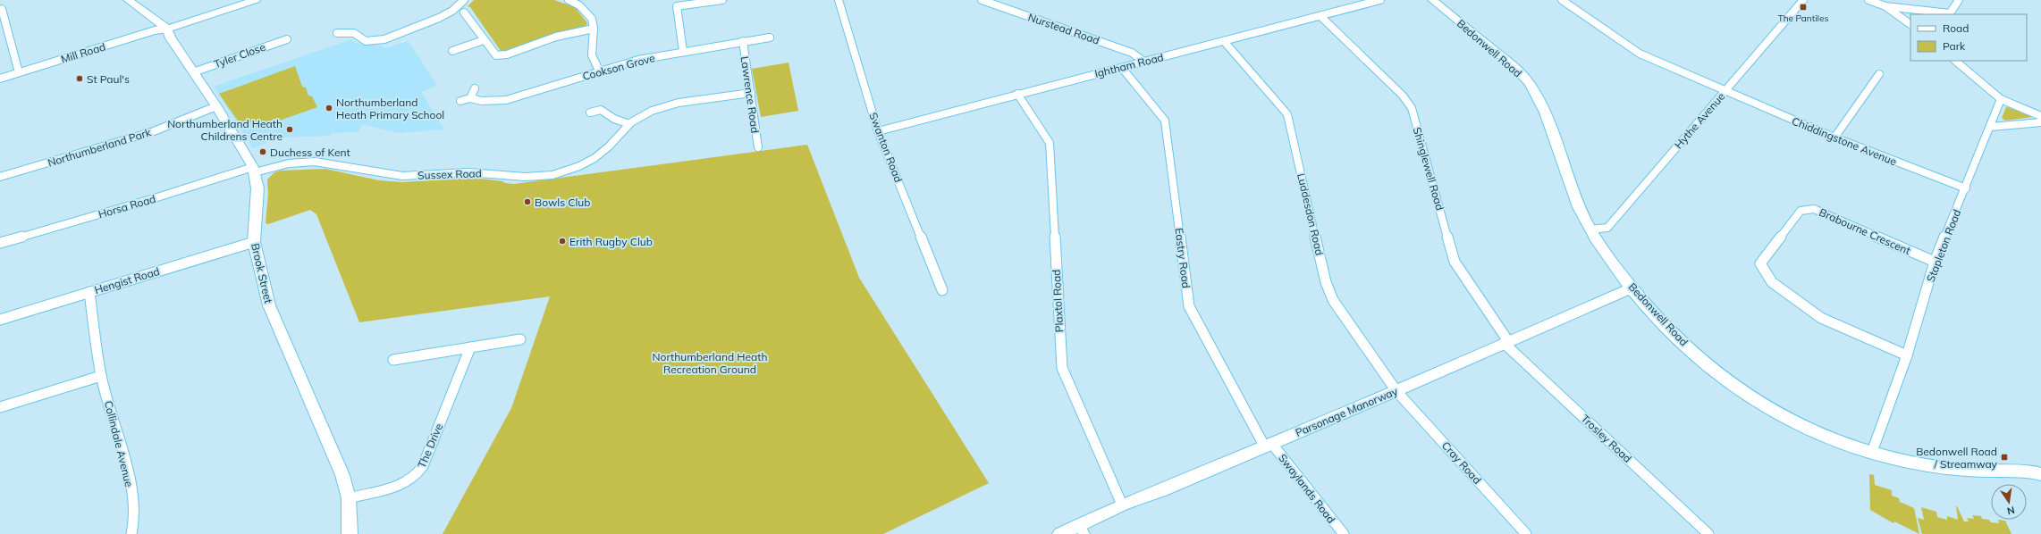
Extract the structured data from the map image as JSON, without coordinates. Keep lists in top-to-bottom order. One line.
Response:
{"streets":{"street":["Nurstead Road","Bedonwell Road","Mill Road","Tyler Close","Ightham Road","Cookson Grove","Lawrence Road","Hythe Avenue","Chiddingstone Avenue","Northumberland Park","Swanton Road","Shinglewell Road","Sussex Road","Horsa Road","Luddesdon Road","Brabourne Crescent","Stapleton Road","Eastry Road","Brook Street","Hengist Road","Plaxtol Road","Parsonage Manorway","Trosley Road","Collindale Avenue","The Drive","Cray Road","Swaylands Road"]},"crossings":[["Nurstead Road","Ightham Road"],["Bedonwell Road","Hythe Avenue"],["Bedonwell Road","Stapleton Road"],["Bedonwell Road","Parsonage Manorway"],["Mill Road","Brook Street"],["Tyler Close","Brook Street"],["Ightham Road","Swanton Road"],["Ightham Road","Shinglewell Road"],["Ightham Road","Luddesdon Road"],["Ightham Road","Eastry Road"],["Ightham Road","Plaxtol Road"],["Cookson Grove","Lawrence Road"],["Lawrence Road","Sussex Road"],["Hythe Avenue","Chiddingstone Avenue"],["Chiddingstone Avenue","Stapleton Road"],["Northumberland Park","Brook Street"],["Shinglewell Road","Parsonage Manorway"],["Shinglewell Road","Trosley Road"],["Sussex Road","Horsa Road"],["Sussex Road","Brook Street"],["Horsa Road","Brook Street"],["Luddesdon Road","Parsonage Manorway"],["Luddesdon Road","Cray Road"],["Brabourne Crescent","Stapleton Road"],["Eastry Road","Parsonage Manorway"],["Eastry Road","Swaylands Road"],["Brook Street","Hengist Road"],["Brook Street","The Drive"],["Hengist Road","Collindale Avenue"],["Plaxtol Road","Parsonage Manorway"],["Parsonage Manorway","Trosley Road"],["Parsonage Manorway","Cray Road"],["Parsonage Manorway","Swaylands Road"]],"parks":["Northumberland Heath Recreation Ground"],"places":{"transit":["The Pantiles","Bedonwell Road / Streamway"],"other":["St Paul's","Northumberland Heath Primary School","Northumberland Heath Childrens Centre","Duchess of Kent","Bowls Club","Erith Rugby Club"]},"legend":["Road","Park"],"north":"bottom"}
